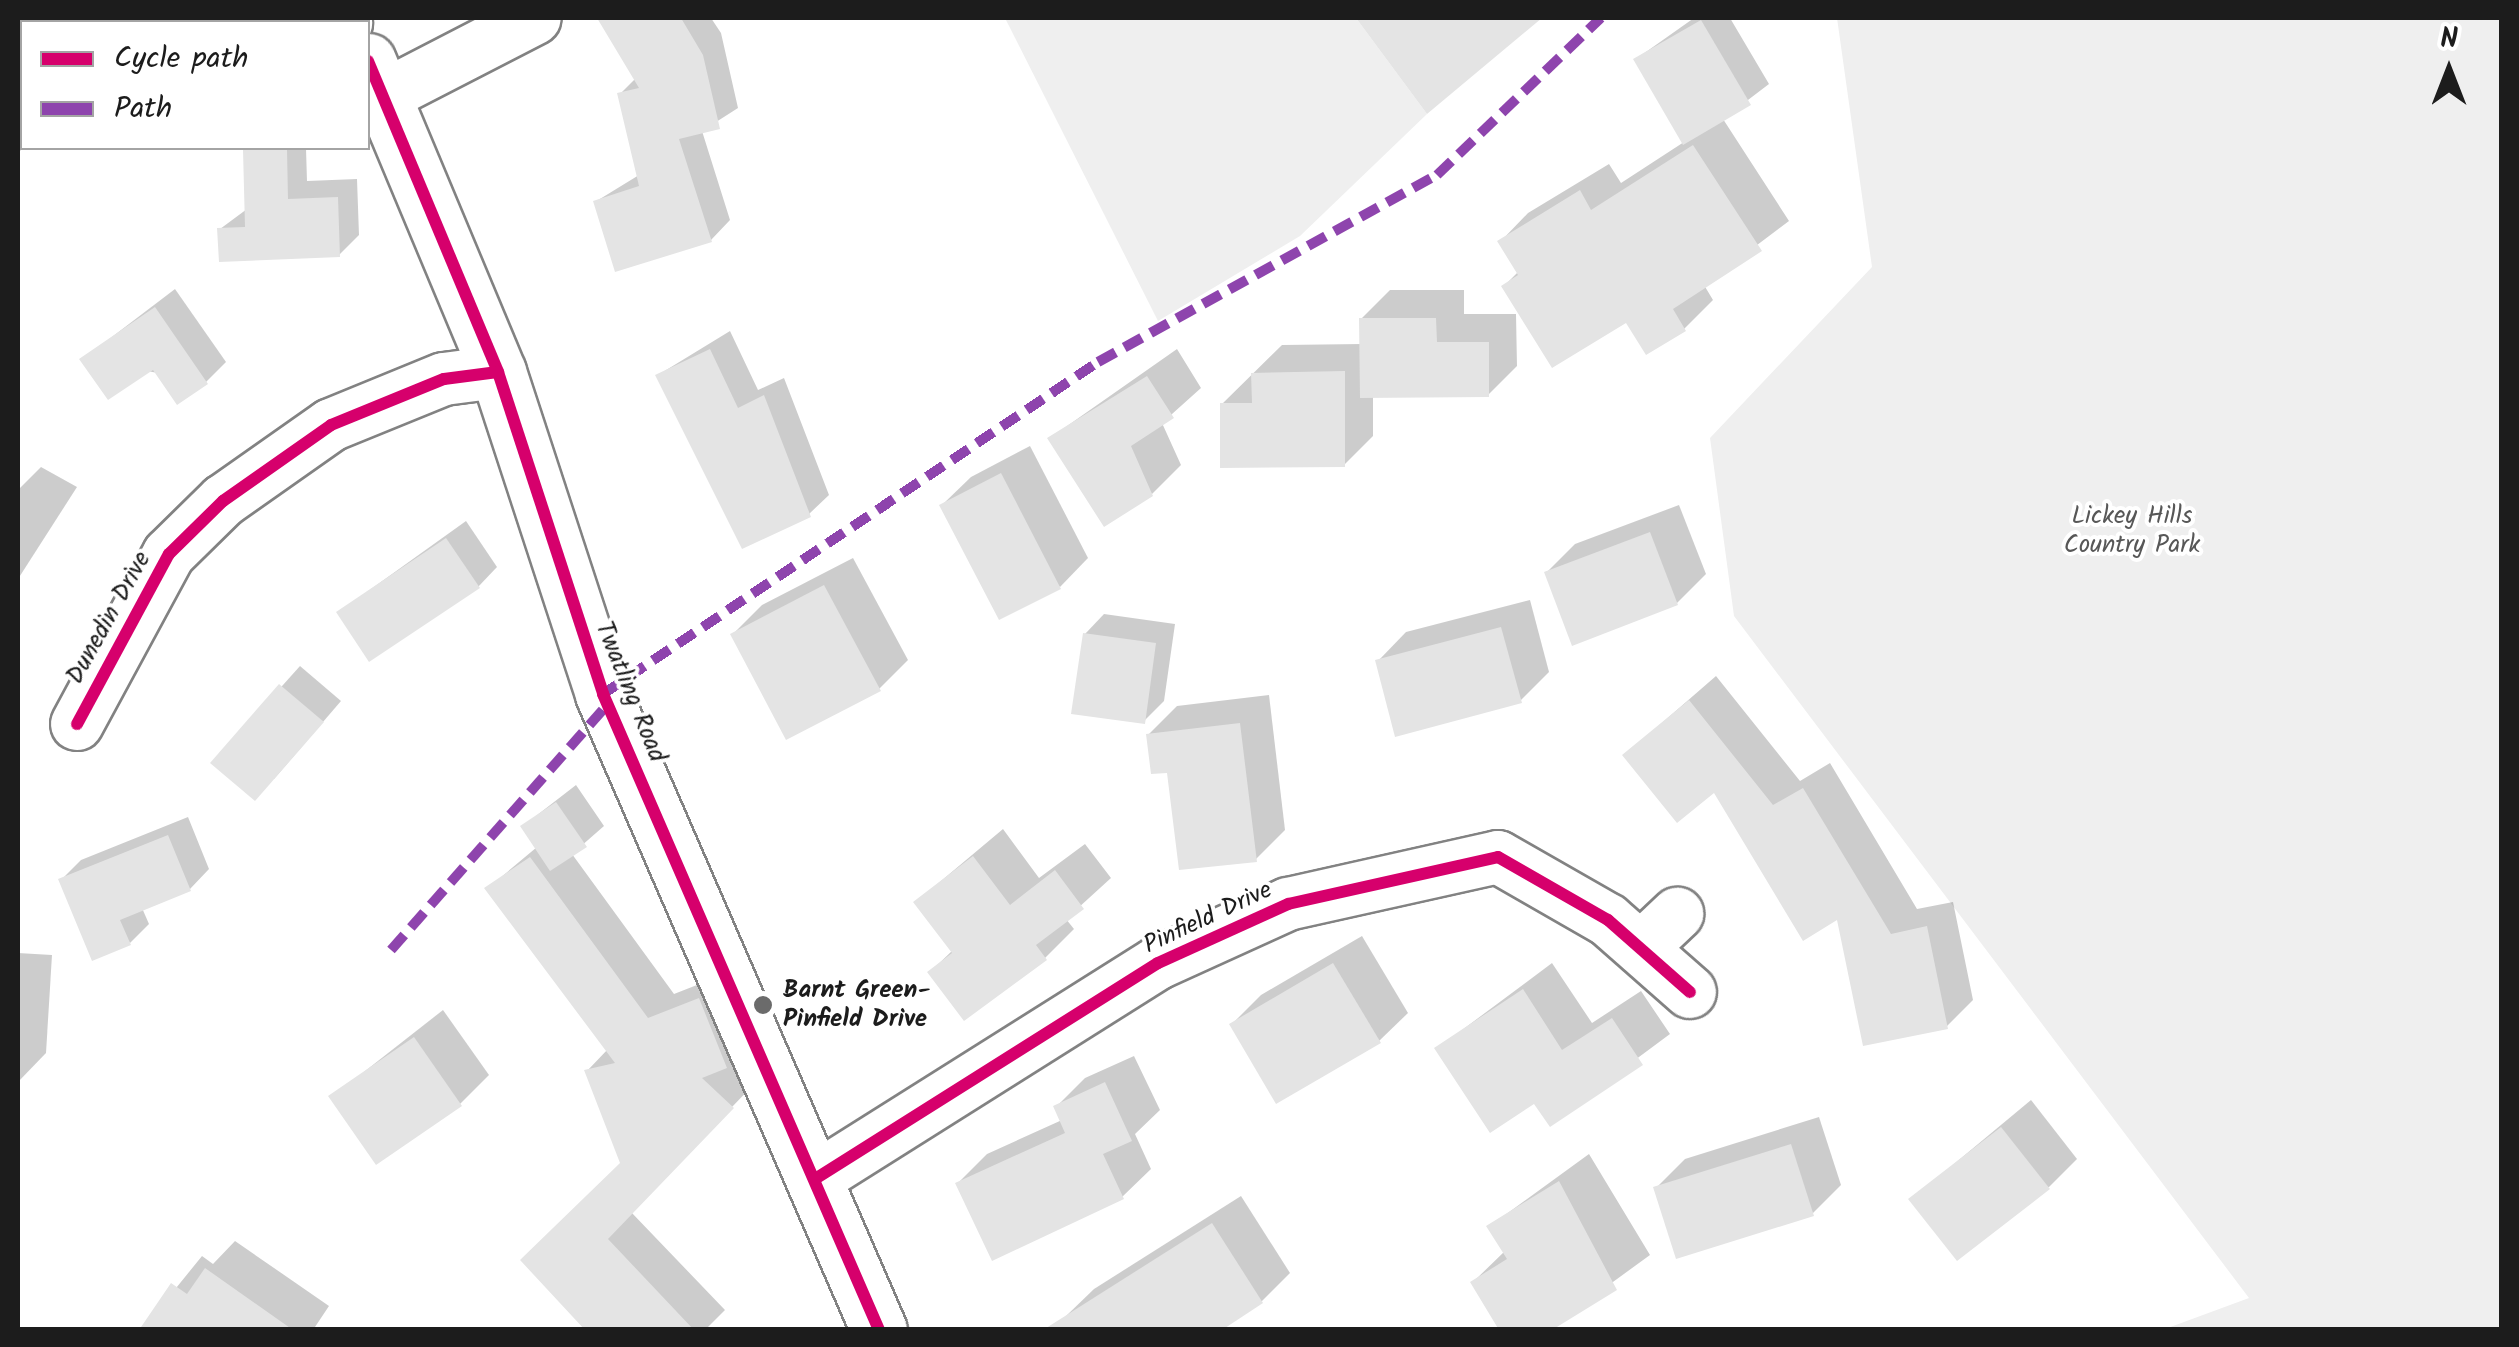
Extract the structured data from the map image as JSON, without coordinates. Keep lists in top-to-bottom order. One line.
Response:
{"streets":{"street":["Dunedin Drive","Twatling Road","Pinfield Drive"]},"crossings":[["Dunedin Drive","Twatling Road"],["Twatling Road","Pinfield Drive"]],"parks":["Lickey Hills Country Park"],"places":["Barnt Green- Pinfield Drive"],"legend":["Cycle path","Path"],"north":"top"}
